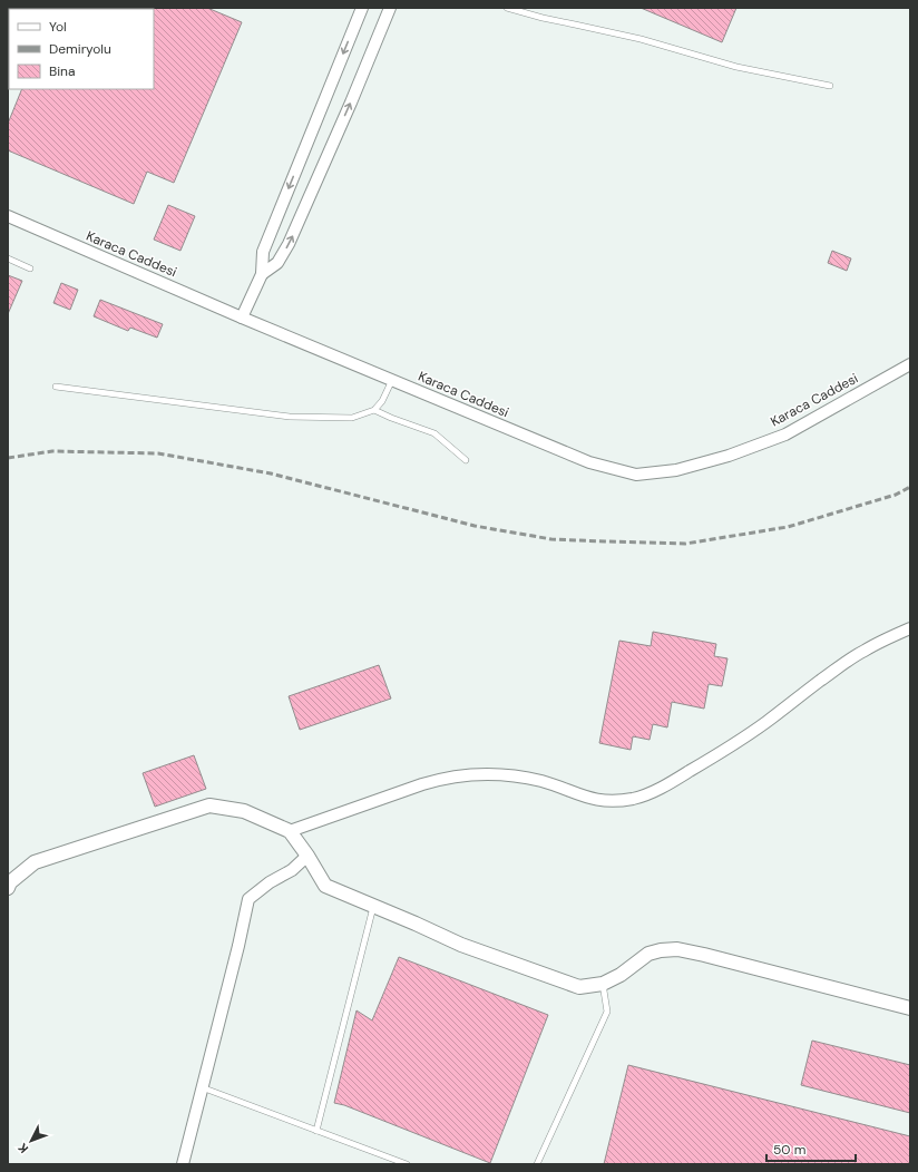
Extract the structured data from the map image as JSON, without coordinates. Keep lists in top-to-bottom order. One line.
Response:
{"streets":{"street":["Karaca Caddesi"]},"legend":["Yol","Demiryolu","Bina"],"scale_bar":"50 m","north":"bottom left"}
